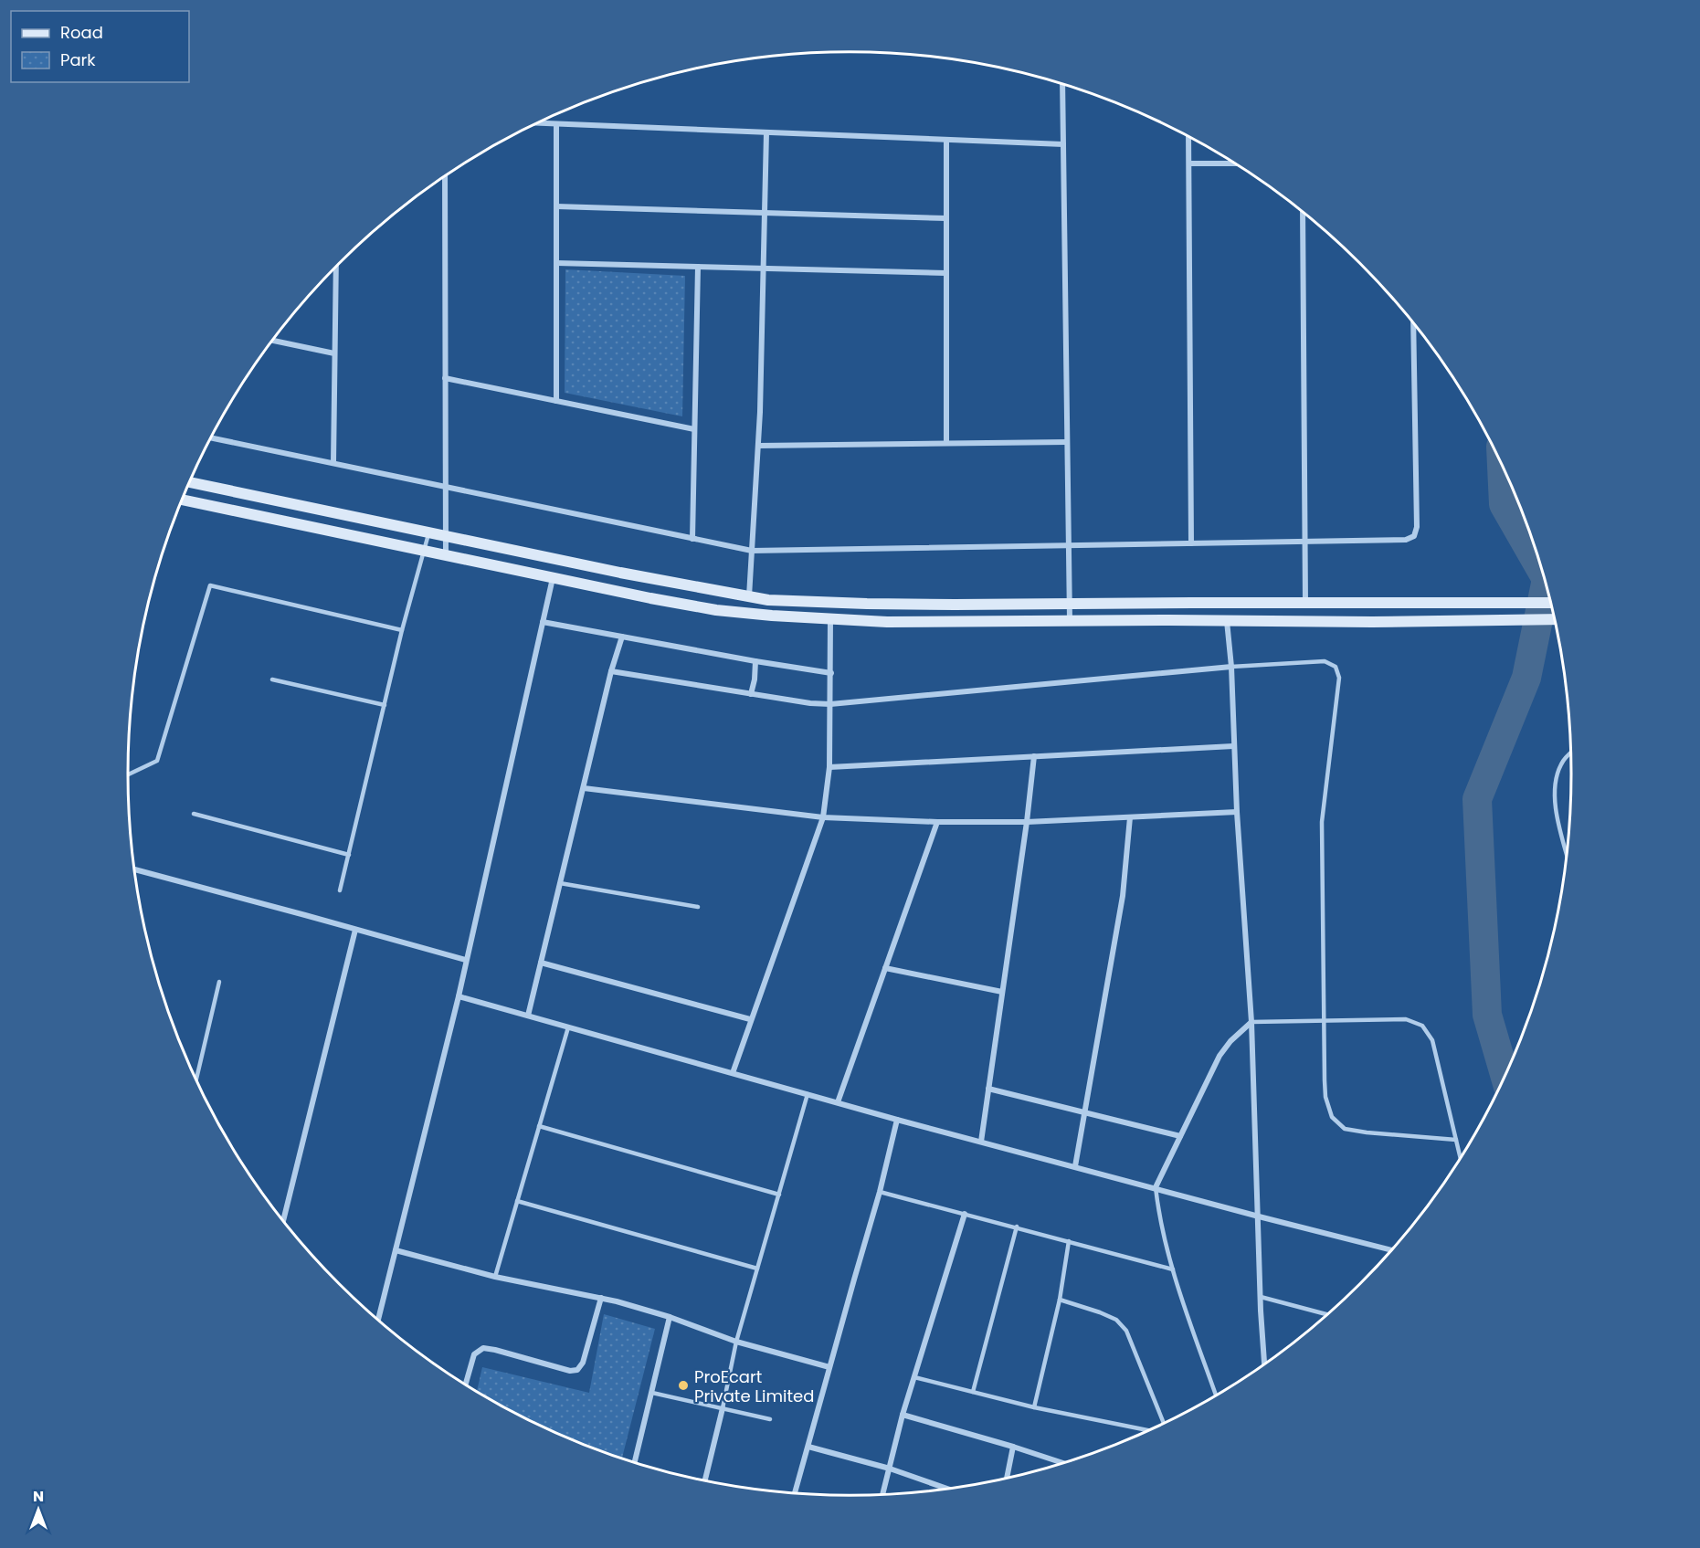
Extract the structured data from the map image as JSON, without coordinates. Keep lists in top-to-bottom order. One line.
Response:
{"places":["ProEcart Private Limited"],"legend":["Road","Park"],"north":"top"}
